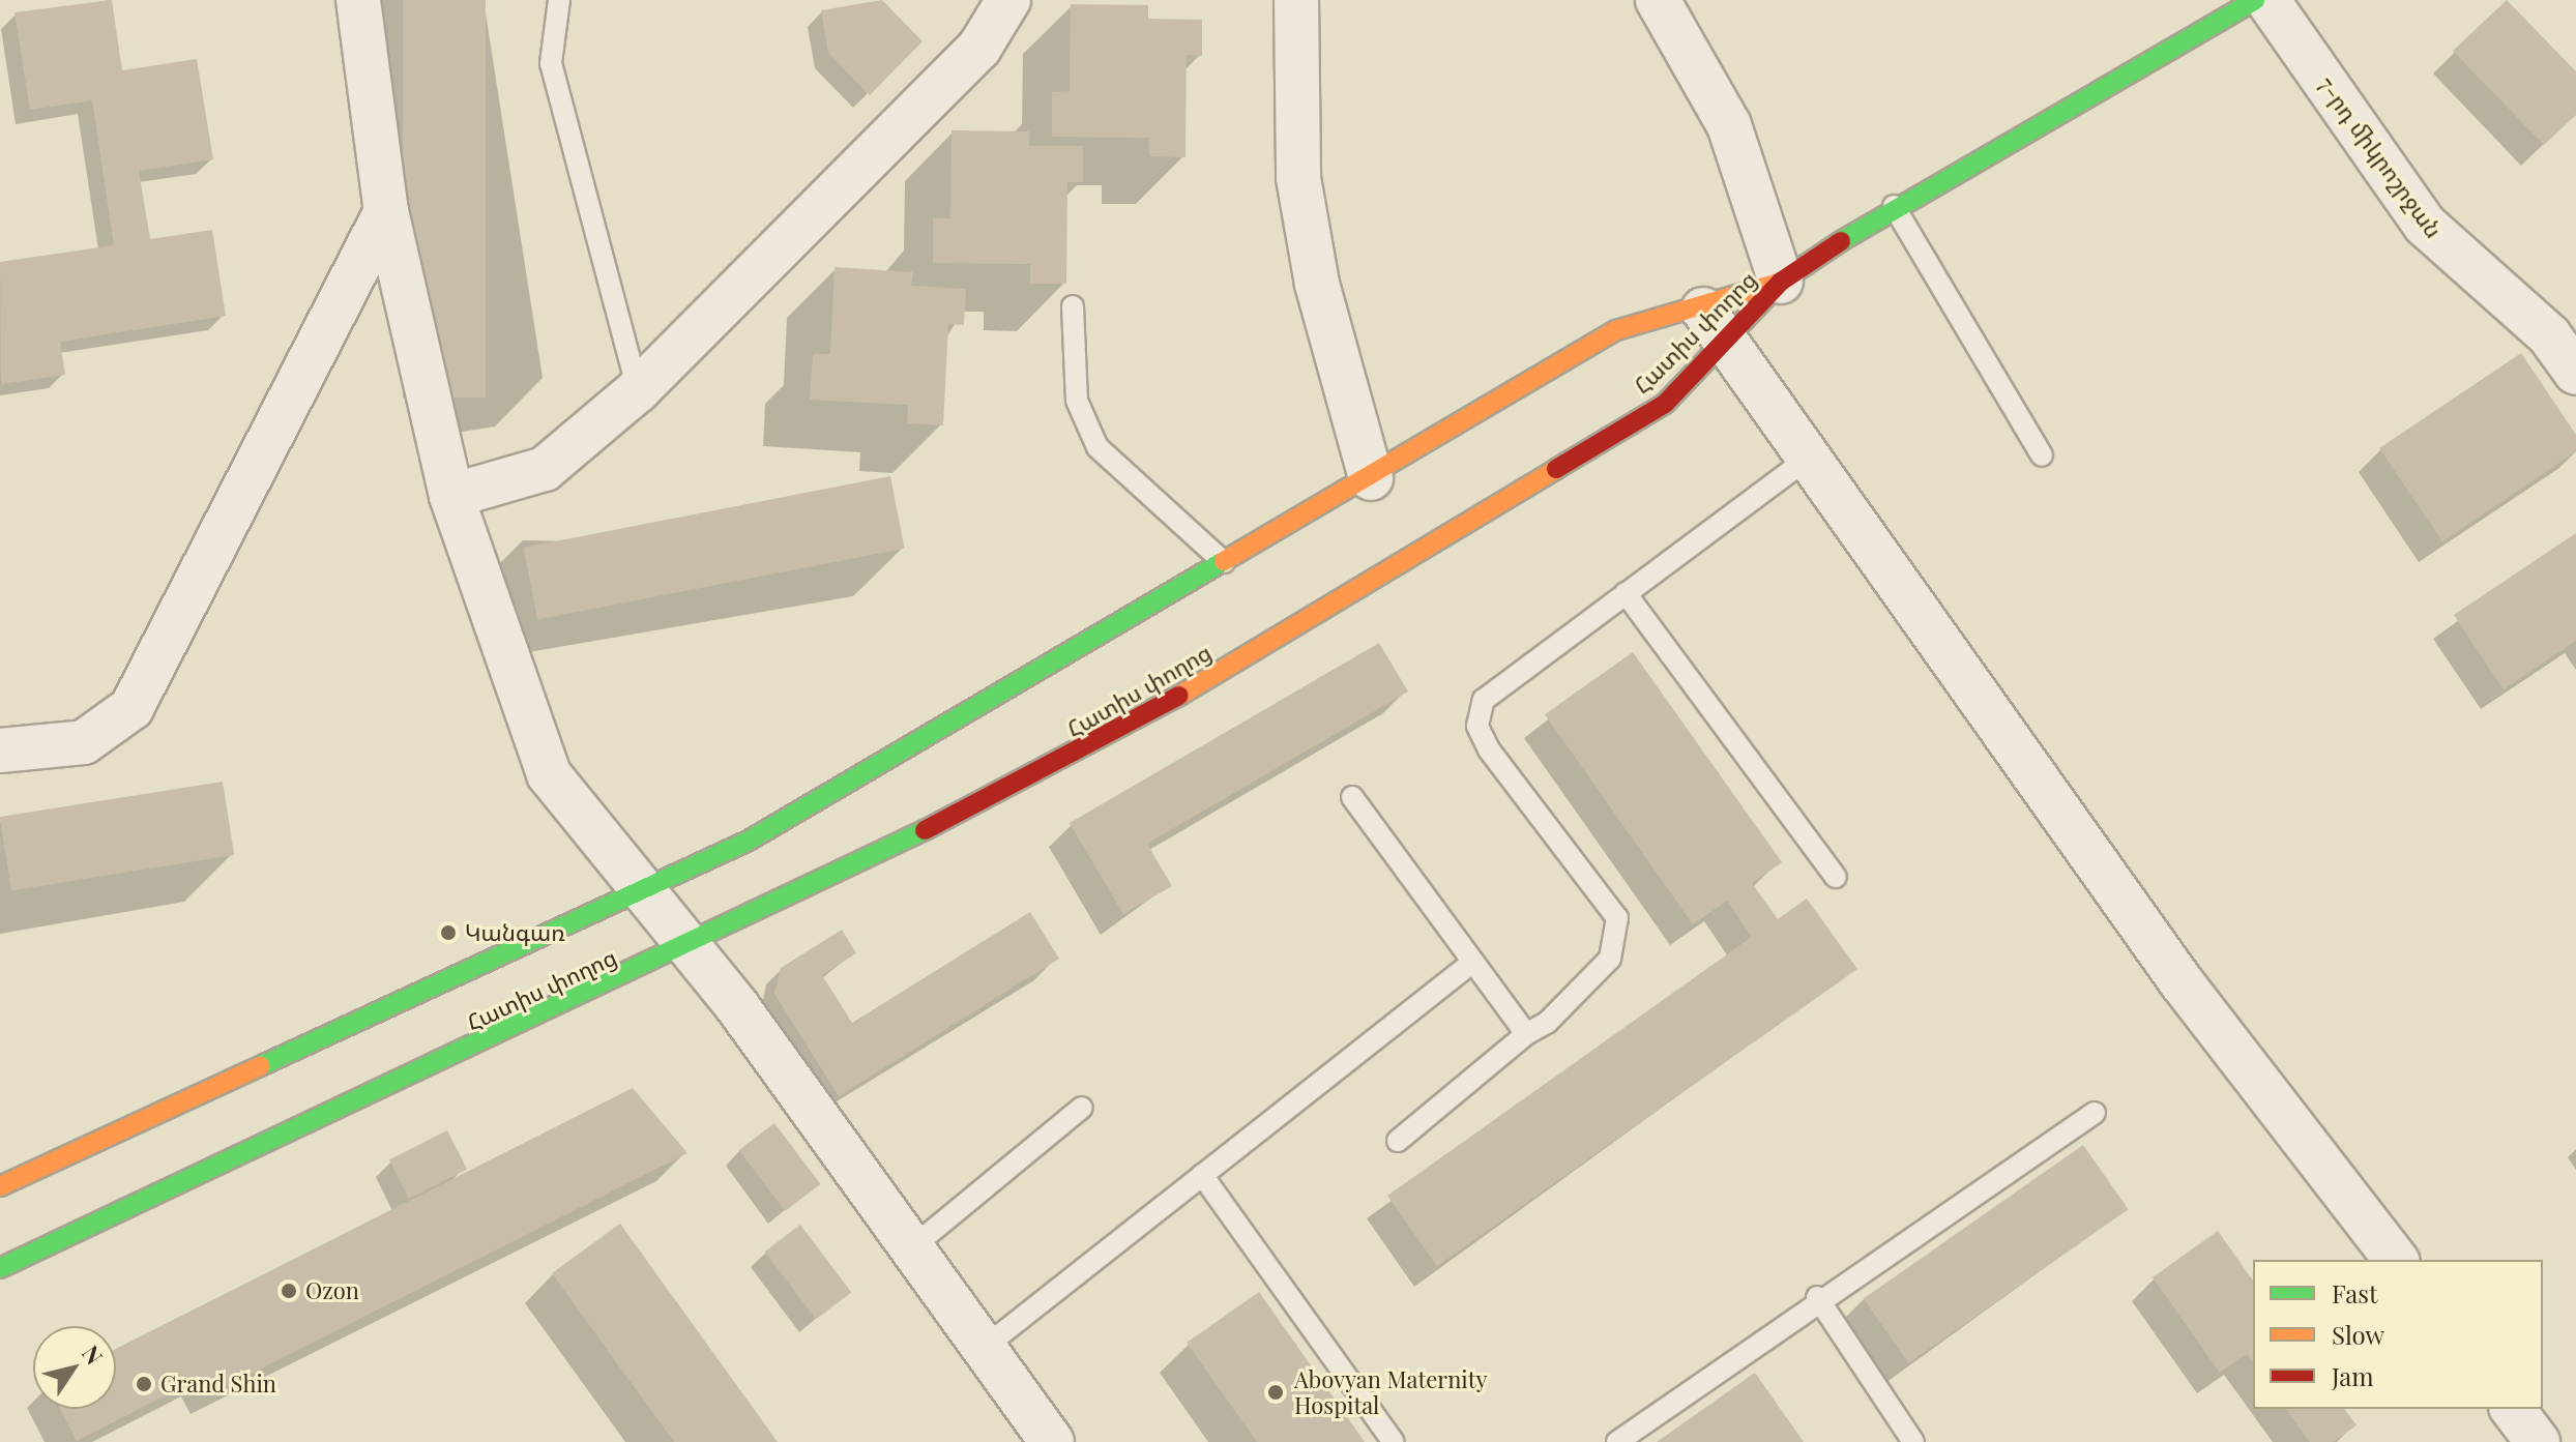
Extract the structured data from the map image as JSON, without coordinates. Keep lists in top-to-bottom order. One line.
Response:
{"streets":{"main road":["Հատիս փողոց"],"street":["7-րդ միկրոշրջան"]},"places":["Կանգառ","Ozon","Grand Shin","Abovyan Maternity Hospital"],"legend":["Fast","Slow","Jam"],"north":"top right"}
